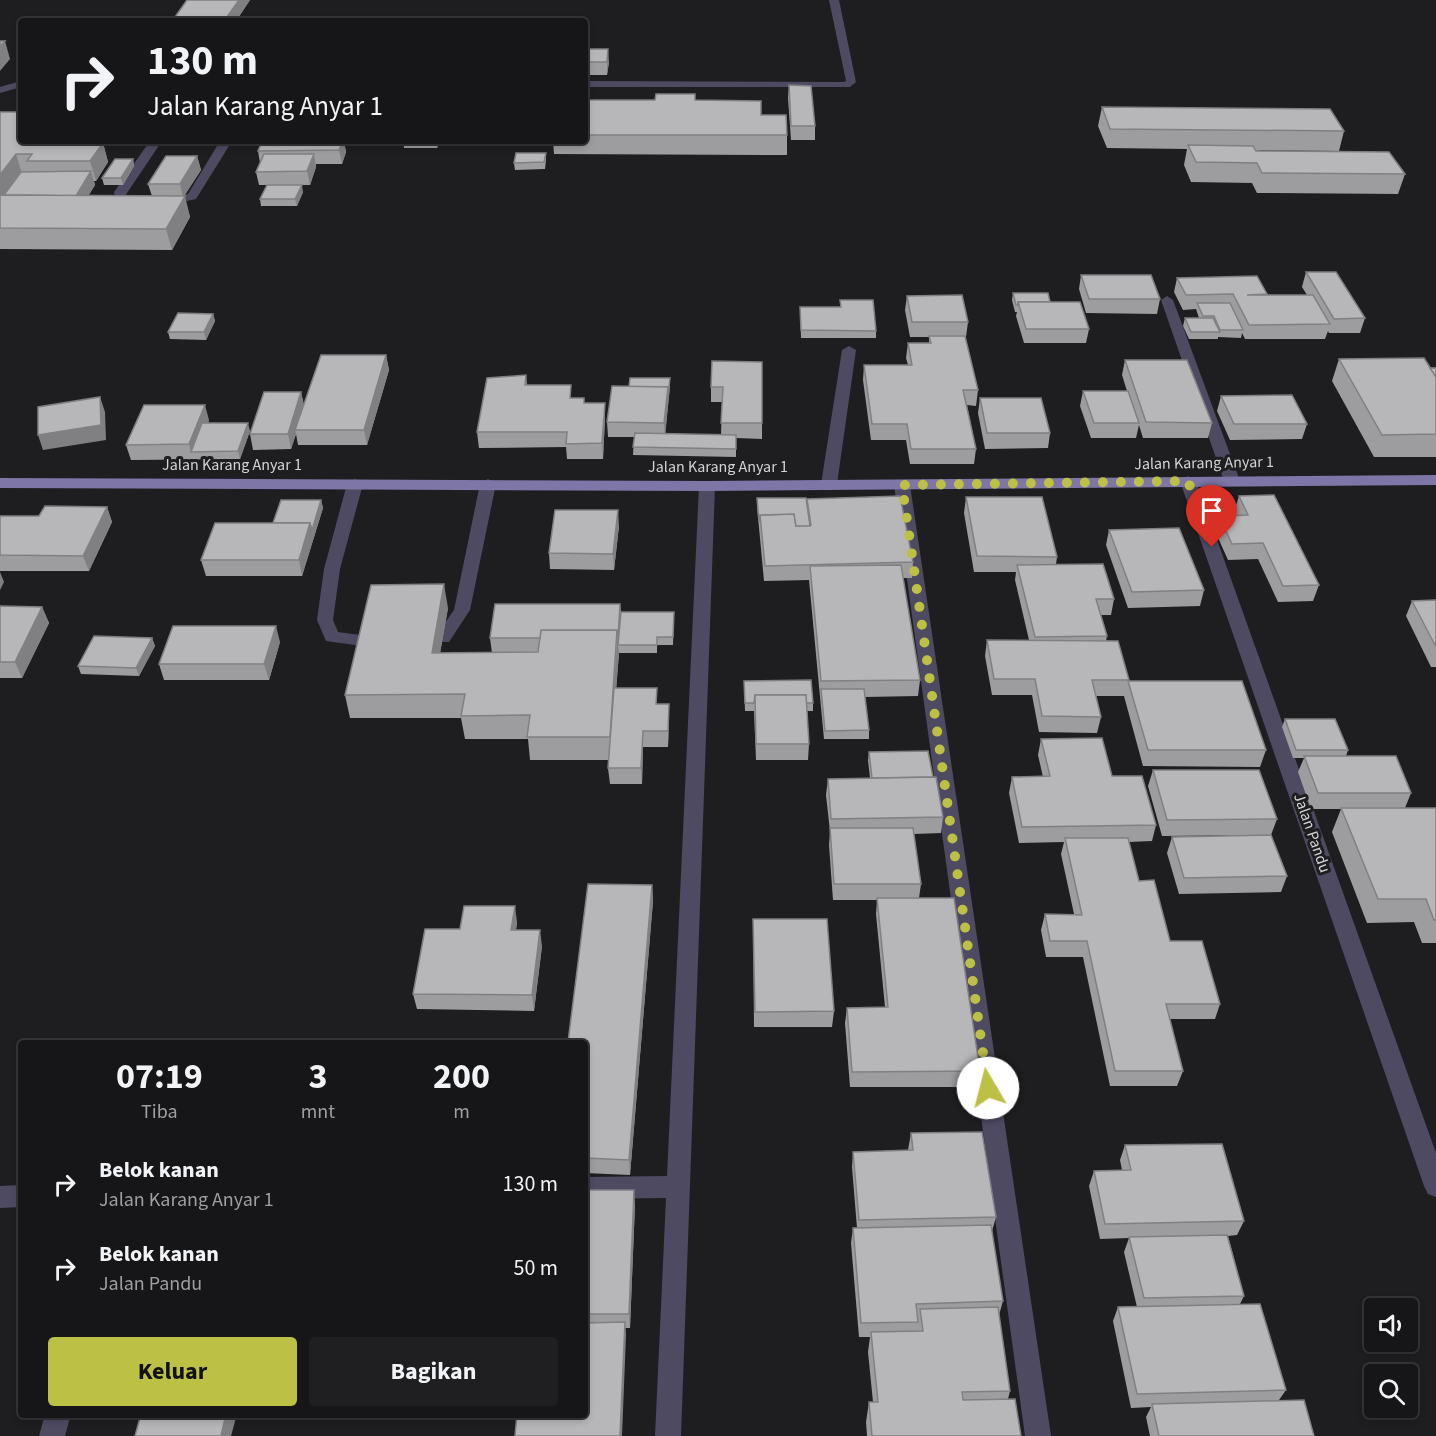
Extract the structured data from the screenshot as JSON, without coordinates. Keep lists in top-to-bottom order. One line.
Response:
{"streets":{"main road":["Jalan Karang Anyar 1"],"street":["Jalan Pandu"]},"crossings":[["Jalan Karang Anyar 1","Jalan Pandu"]],"page":{"turn":["130 m","Jalan Karang Anyar 1"],"eta":["07:19","Tiba","3","mnt","200","m"],"list":[{"name":"Belok kanan","note":"Jalan Karang Anyar 1","value":"130 m"},{"name":"Belok kanan","note":"Jalan Pandu","value":"50 m"}],"buttons":["Keluar","Bagikan"]}}
